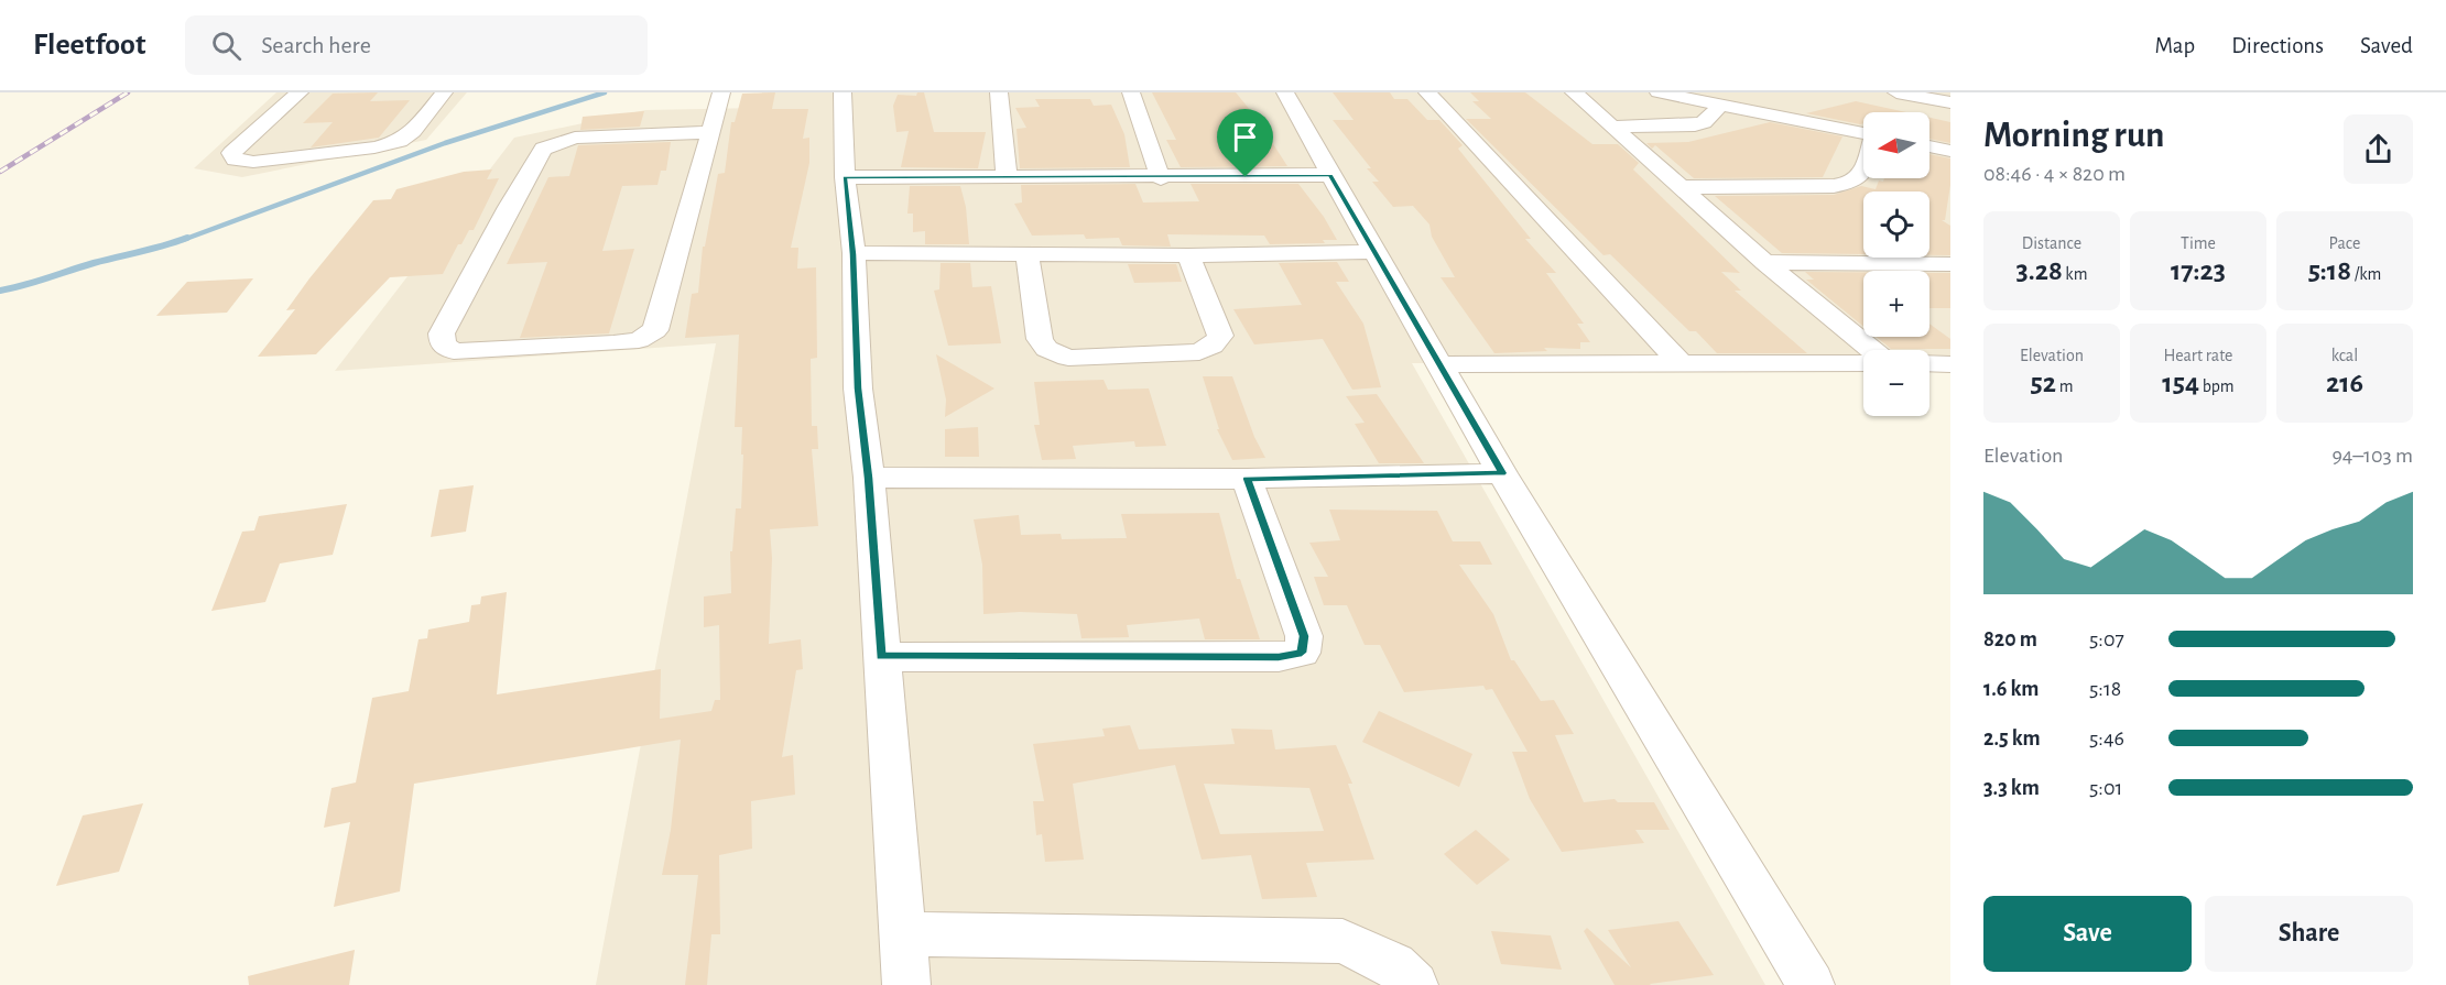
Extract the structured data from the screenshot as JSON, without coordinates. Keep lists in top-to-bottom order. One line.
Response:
{"north":"left","page":{"header":"Fleetfoot","search":"Search here","nav":["Map","Directions","Saved"],"heading":["Morning run","08:46 · 4 × 820 m"],"map_buttons":["+","−"],"stats":[["Distance","3.28 km"],["Time","17:23"],["Pace","5:18 /km"],["Elevation","52 m"],["Heart rate","154 bpm"],["kcal","216"]],"chart":["Elevation","94–103 m"],"list":[{"name":"820 m","note":"5:07"},{"name":"1.6 km","note":"5:18"},{"name":"2.5 km","note":"5:46"},{"name":"3.3 km","note":"5:01"}],"buttons":["Save","Share"]}}
